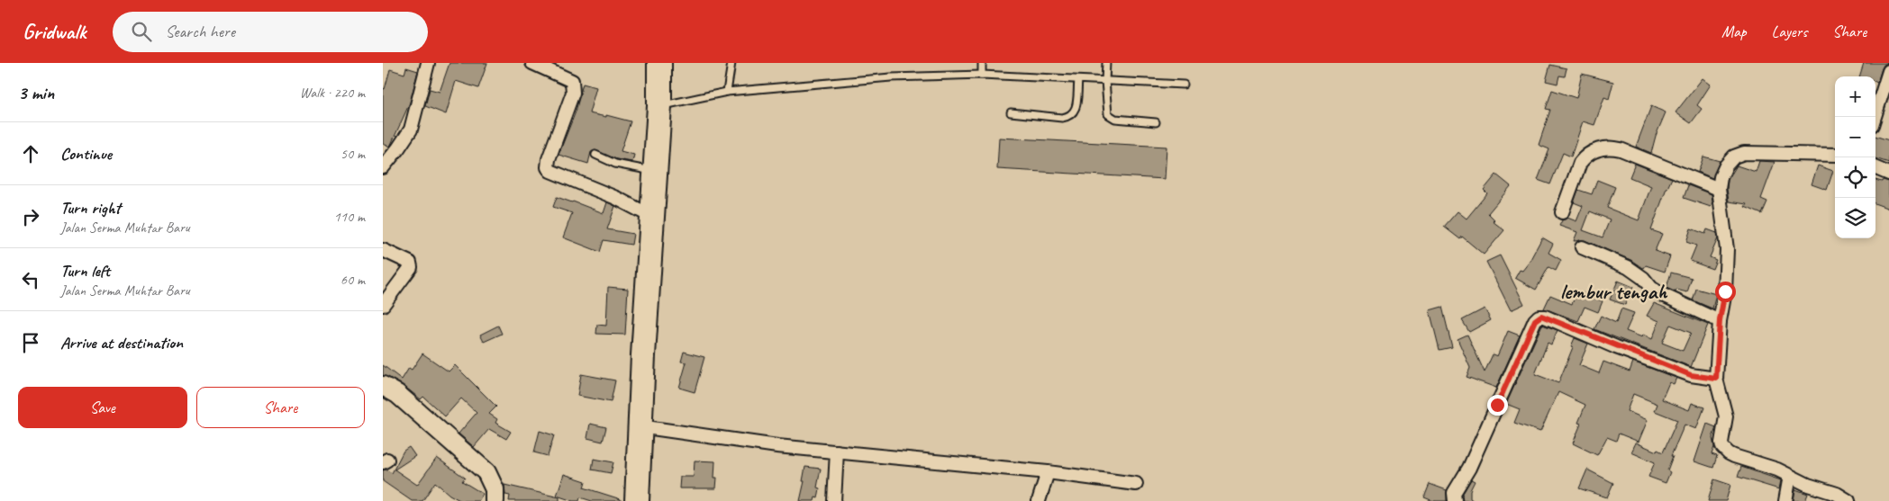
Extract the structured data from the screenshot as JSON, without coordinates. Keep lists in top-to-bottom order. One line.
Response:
{"districts":["lembur tengah"],"page":{"header":"Gridwalk","search":"Search here","nav":["Map","Layers","Share"],"heading":["3 min","Walk · 220 m"],"map_buttons":["+","−"],"list":[["Continue","50 m"],["Turn right","Jalan Serma Muhtar Baru","110 m"],["Turn left","Jalan Serma Muhtar Baru","60 m"],"Arrive at destination"],"buttons":["Save","Share"]}}
